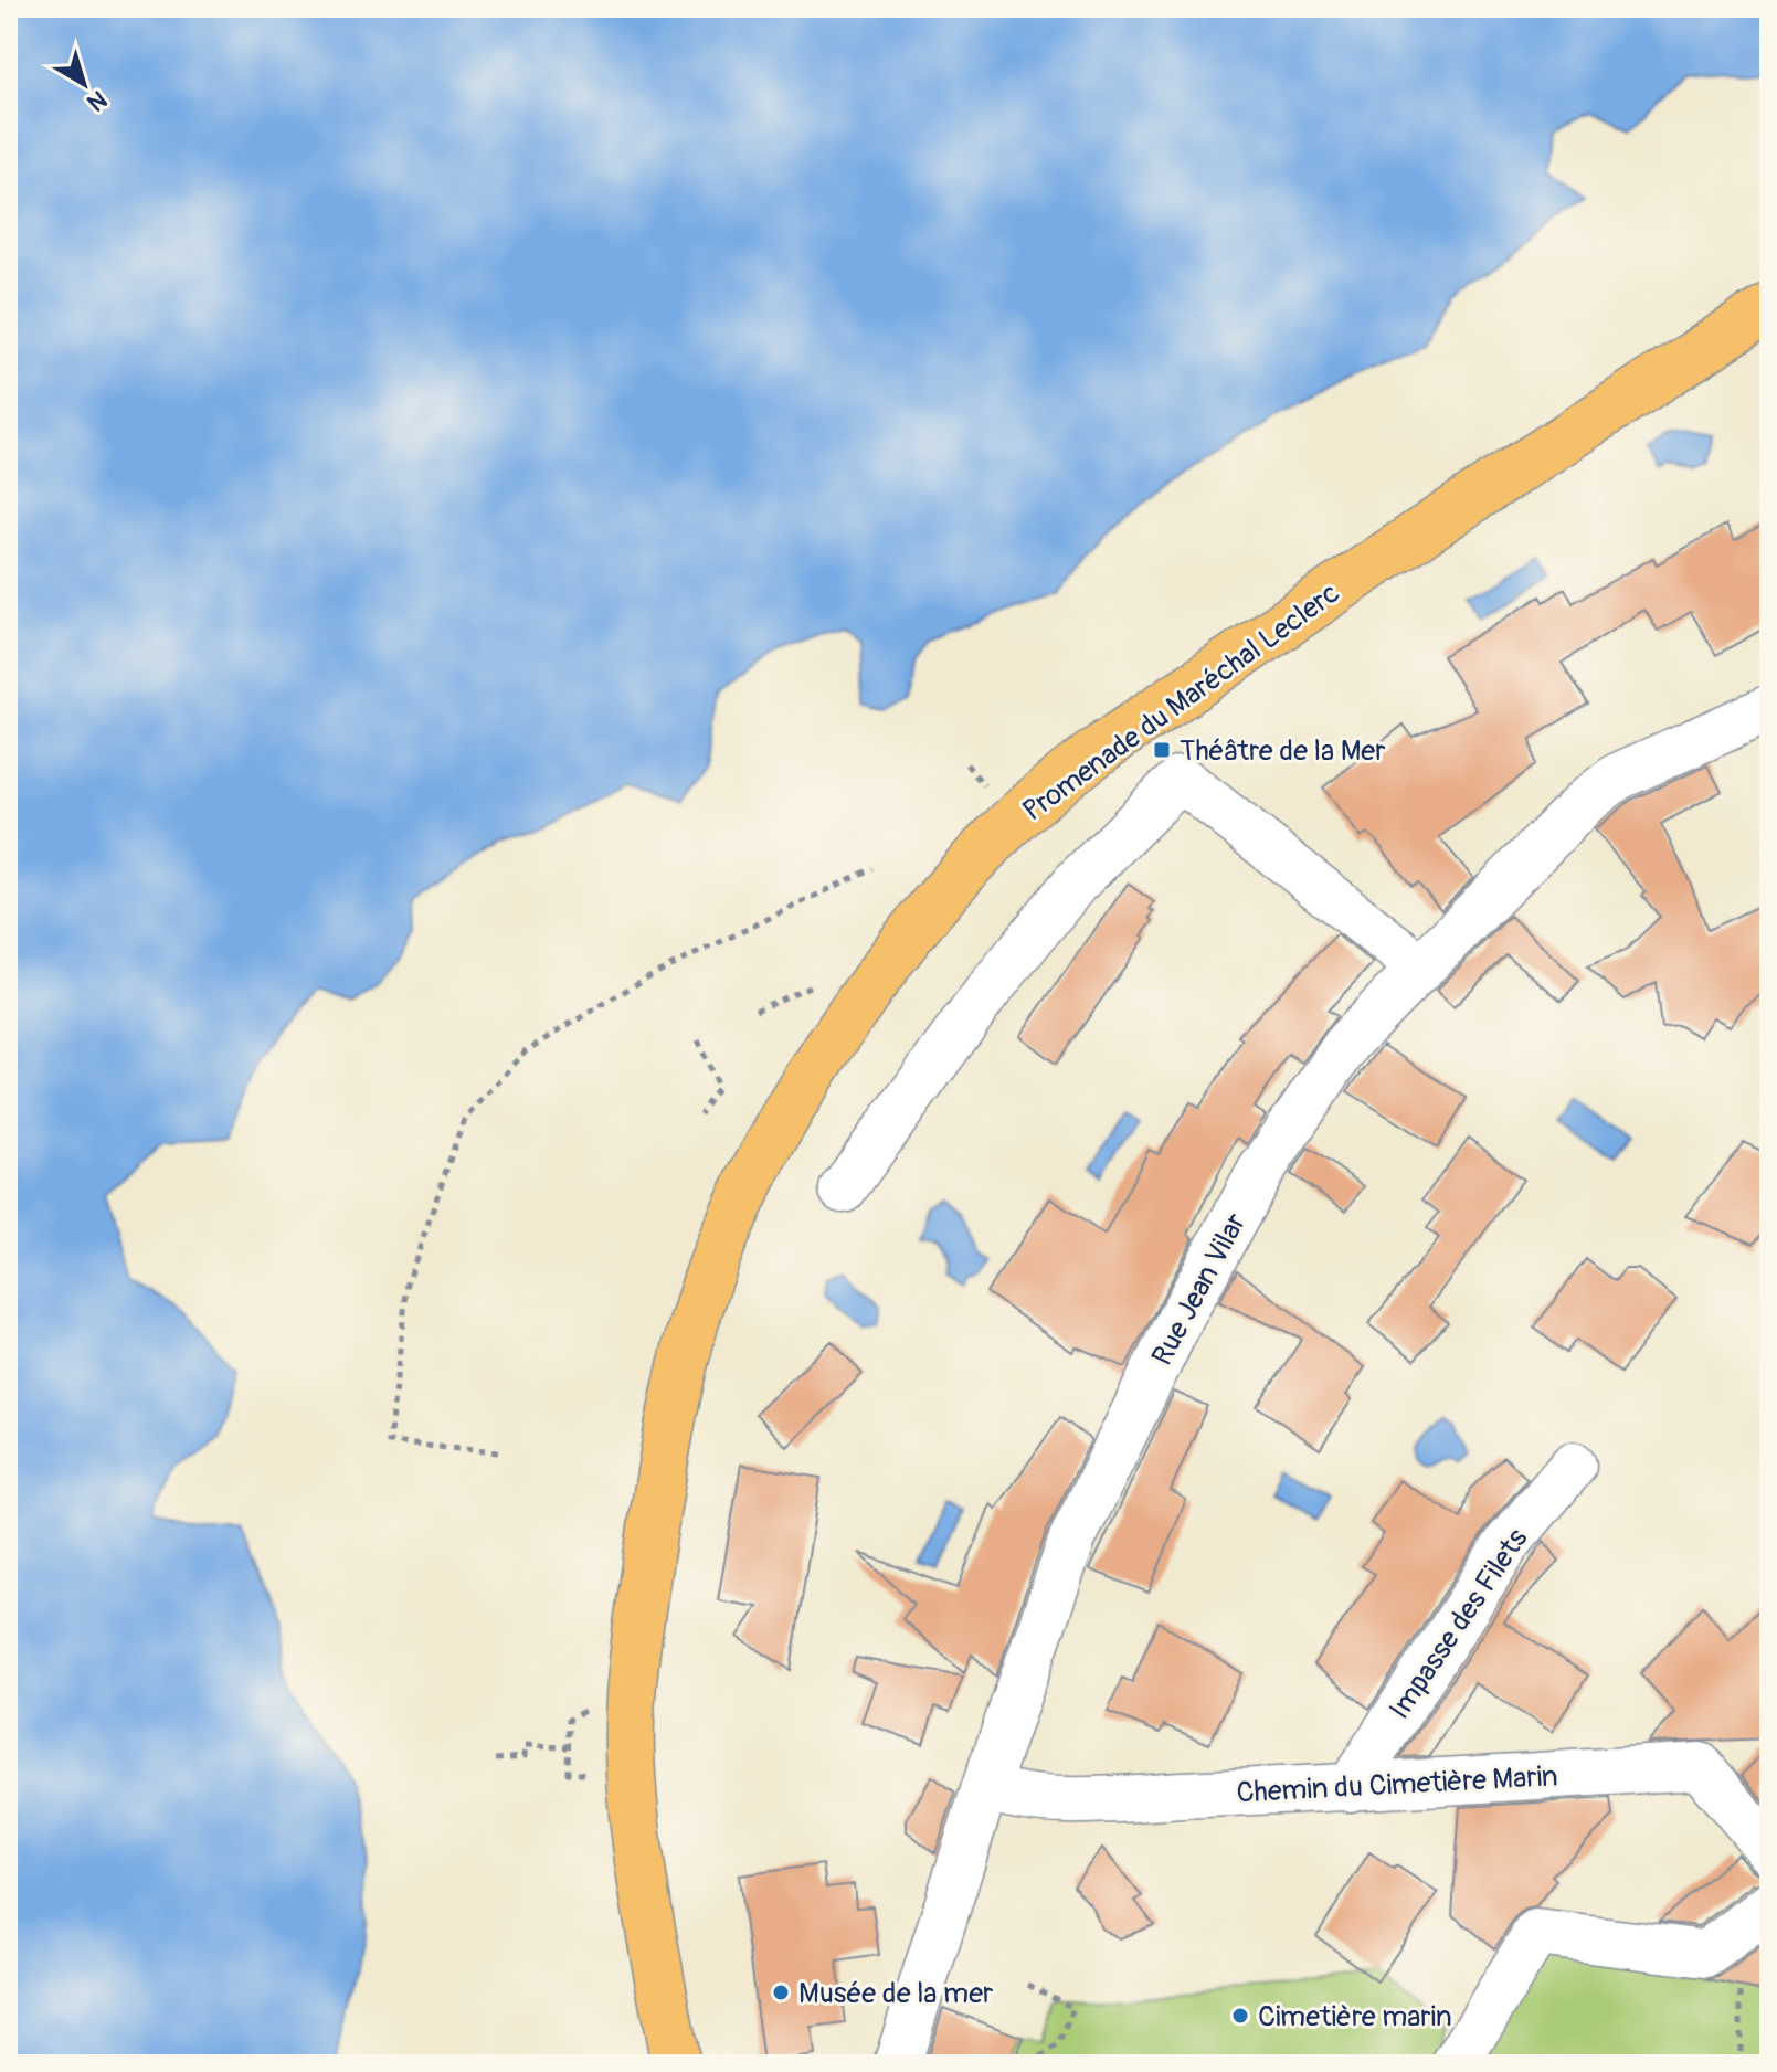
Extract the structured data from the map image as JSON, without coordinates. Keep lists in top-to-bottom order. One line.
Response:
{"streets":{"main road":["Promenade du Maréchal Leclerc"],"street":["Rue Jean Vilar","Impasse des Filets","Chemin du Cimetière Marin"]},"crossings":[["Rue Jean Vilar","Chemin du Cimetière Marin"],["Impasse des Filets","Chemin du Cimetière Marin"]],"places":{"transit":["Théâtre de la Mer"],"other":["Musée de la mer","Cimetière marin"]},"north":"bottom right"}
